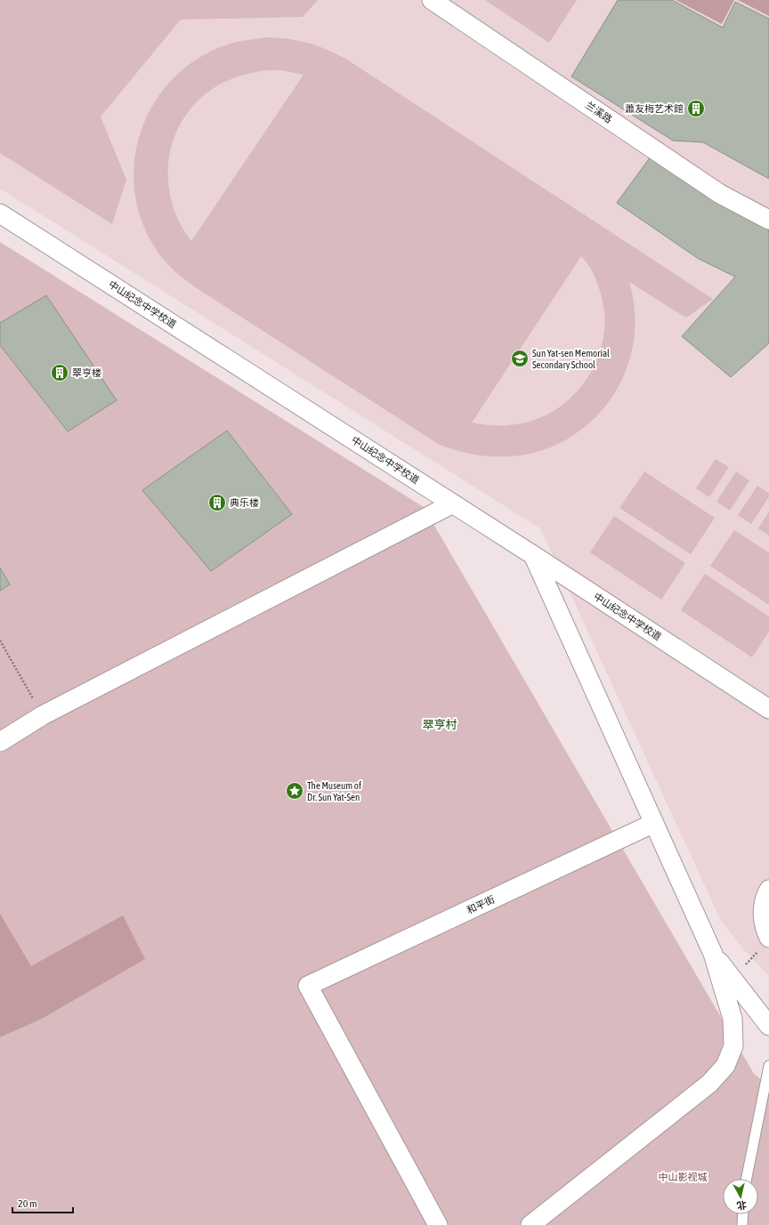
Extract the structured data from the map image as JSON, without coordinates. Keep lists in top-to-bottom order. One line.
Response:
{"streets":{"street":["兰溪路","中山纪念中学校道","和平街"]},"districts":["翠亨村"],"parks":["中山影视城"],"places":{"building":["蕭友梅艺术館","翠亨楼","典乐楼"],"school or university":["Sun Yat-sen Memorial Secondary School"],"place":["The Museum of Dr. Sun Yat-Sen"]},"scale_bar":"20 m","north":"bottom"}
